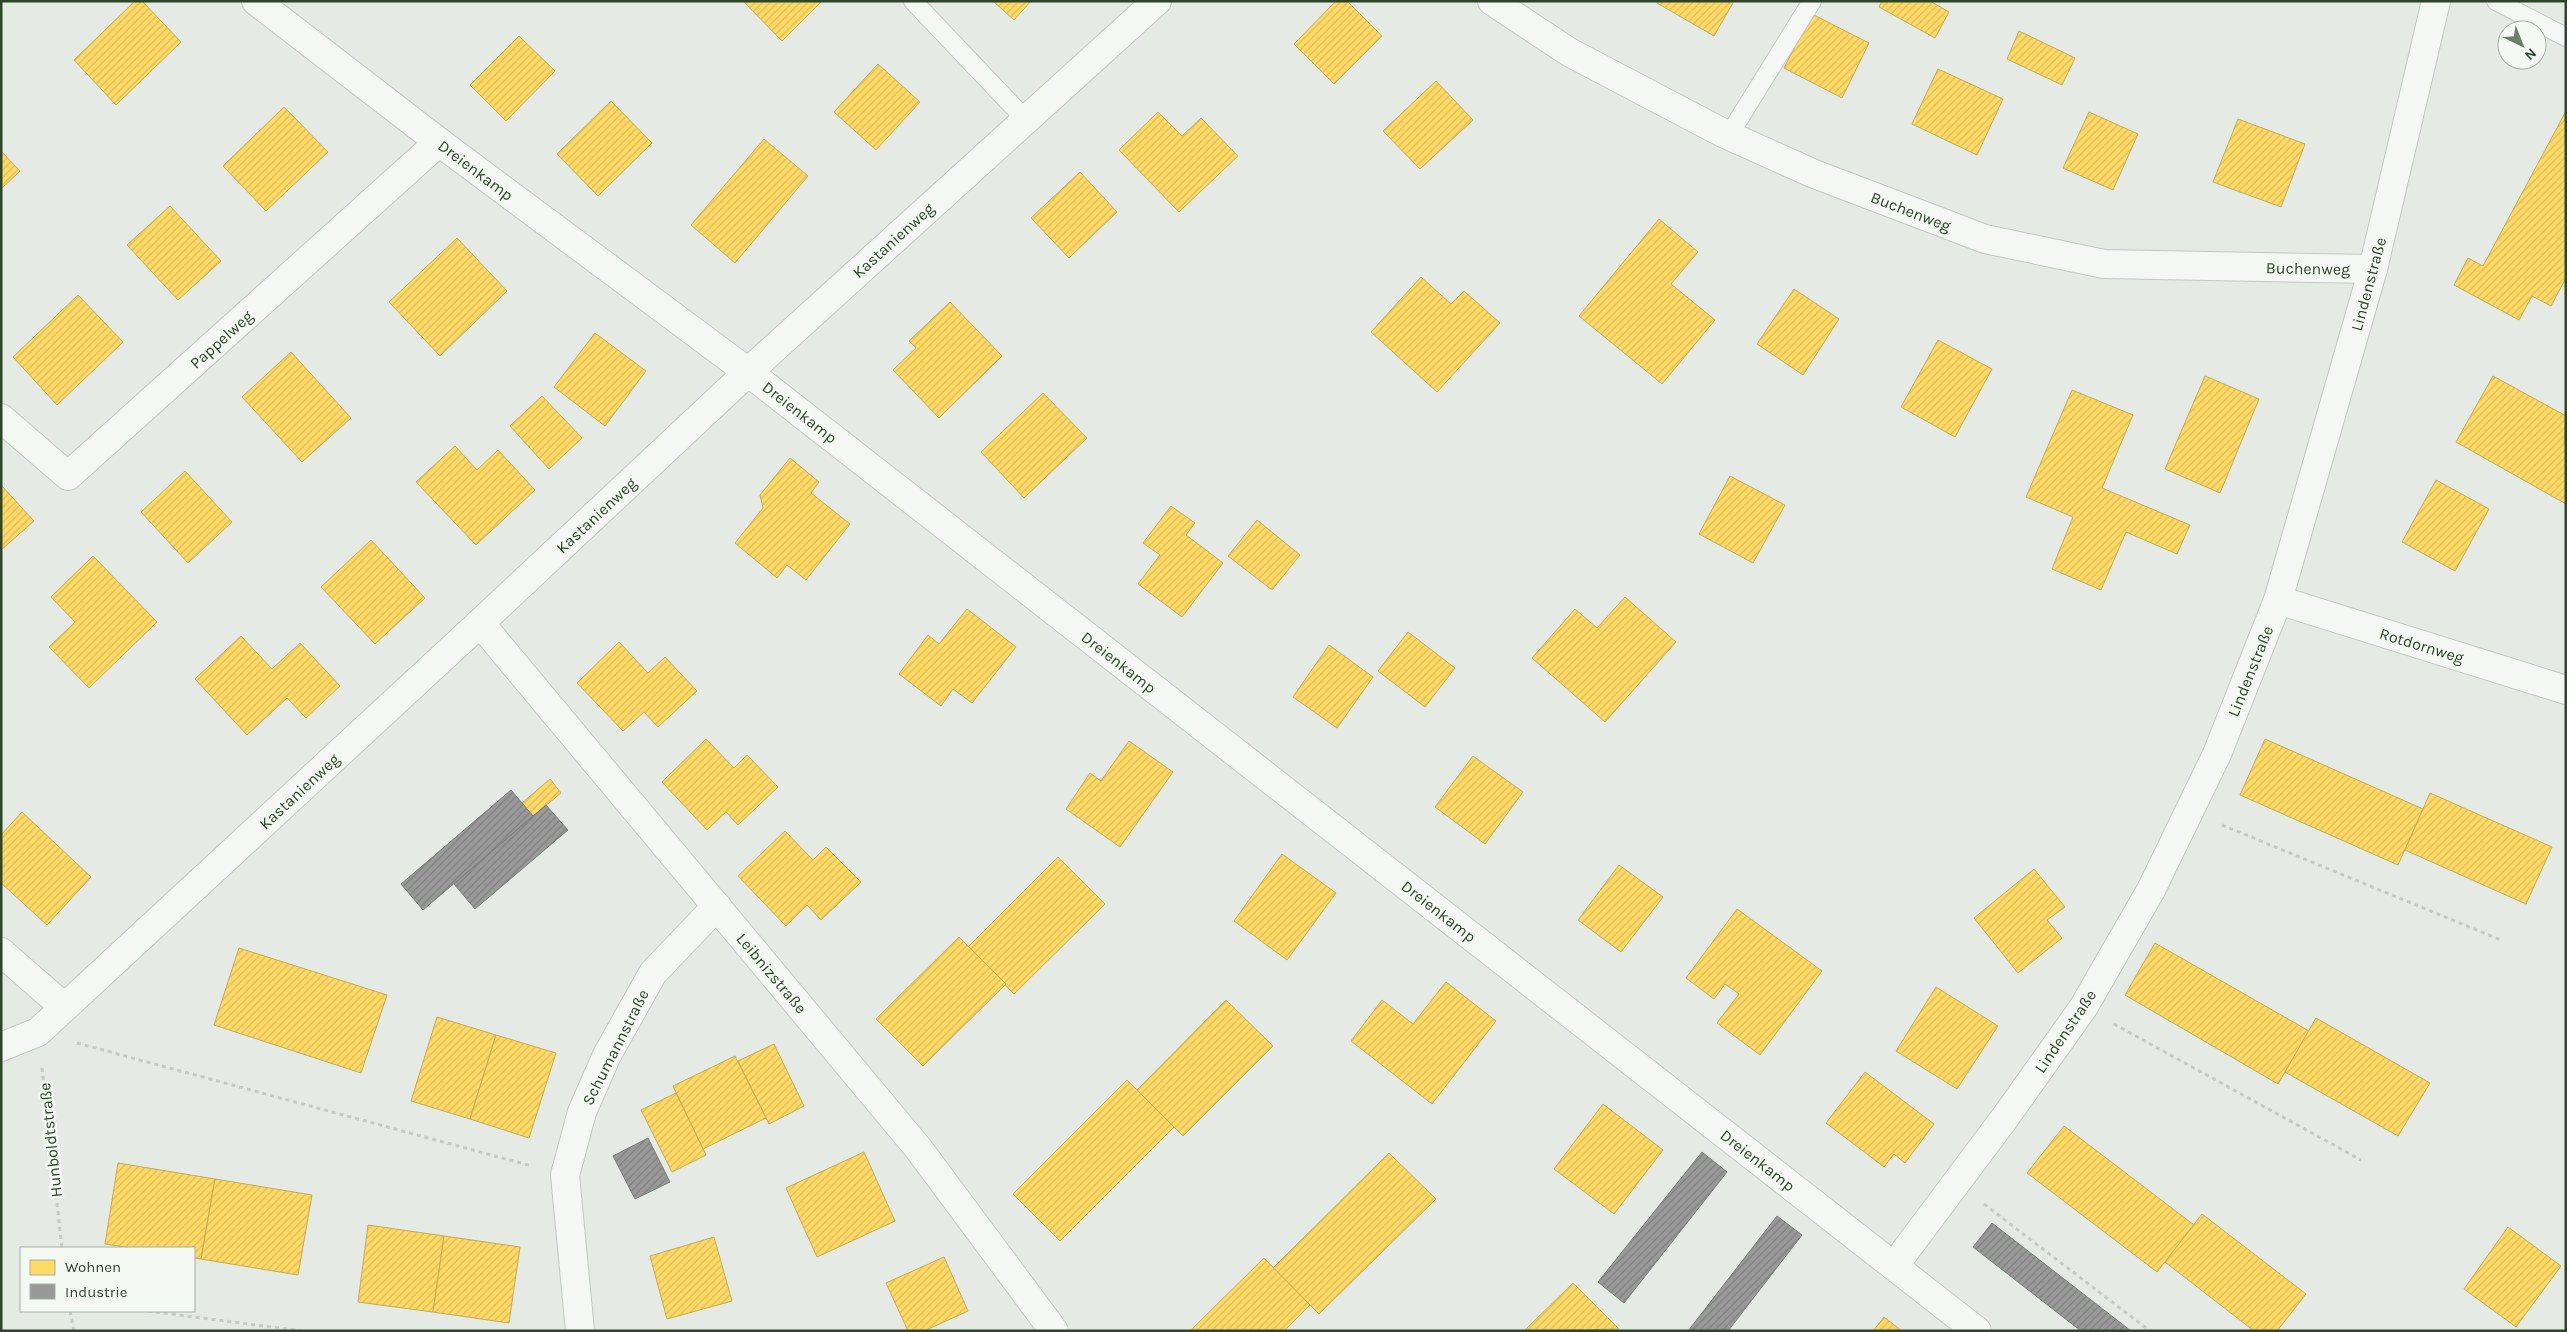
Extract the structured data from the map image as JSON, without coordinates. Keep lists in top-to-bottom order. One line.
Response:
{"streets":{"street":["Dreienkamp","Buchenweg","Kastanienweg","Lindenstraße","Pappelweg","Rotdornweg","Leibnizstraße","Schumannstraße"],"path":["Hunboldtstraße"]},"crossings":[["Dreienkamp","Kastanienweg"],["Dreienkamp","Lindenstraße"],["Dreienkamp","Pappelweg"],["Buchenweg","Lindenstraße"],["Kastanienweg","Leibnizstraße"],["Kastanienweg","Hunboldtstraße"],["Lindenstraße","Rotdornweg"],["Leibnizstraße","Schumannstraße"]],"legend":["Wohnen","Industrie"],"north":"bottom right"}
